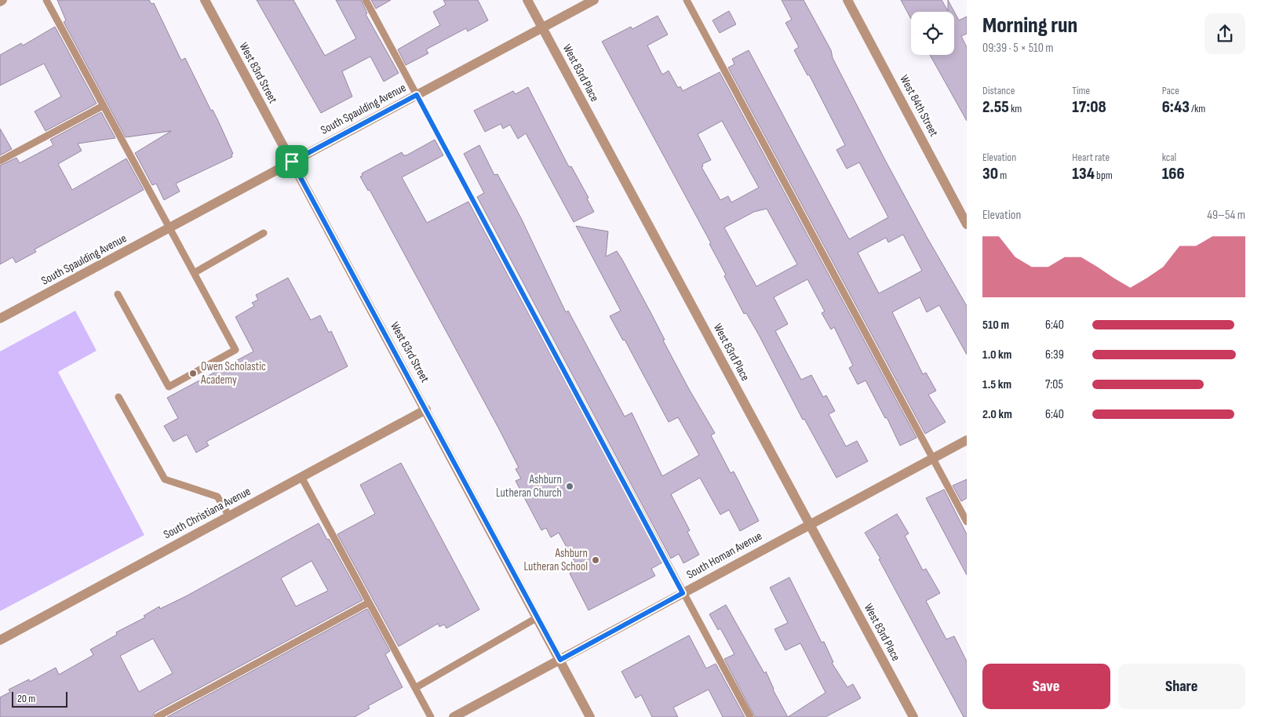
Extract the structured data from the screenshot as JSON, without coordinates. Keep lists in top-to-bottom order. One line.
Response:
{"streets":{"street":["West 83rd Street","West 83rd Place","West 84th Street","South Spaulding Avenue","South Christiana Avenue","South Homan Avenue"]},"crossings":[["West 83rd Street","South Spaulding Avenue"],["West 83rd Street","South Christiana Avenue"],["West 83rd Street","South Homan Avenue"],["West 83rd Place","South Spaulding Avenue"],["West 83rd Place","South Homan Avenue"]],"places":["Owen Scholastic Academy","Ashburn Lutheran Church","Ashburn Lutheran School"],"scale_bar":"20 m","page":{"heading":["Morning run","09:39 · 5 × 510 m"],"stats":[["Distance","2.55 km"],["Time","17:08"],["Pace","6:43 /km"],["Elevation","30 m"],["Heart rate","134 bpm"],["kcal","166"]],"chart":["Elevation","49–54 m"],"list":[{"name":"510 m","note":"6:40"},{"name":"1.0 km","note":"6:39"},{"name":"1.5 km","note":"7:05"},{"name":"2.0 km","note":"6:40"}],"buttons":["Save","Share"],"scale":"20 m"}}
